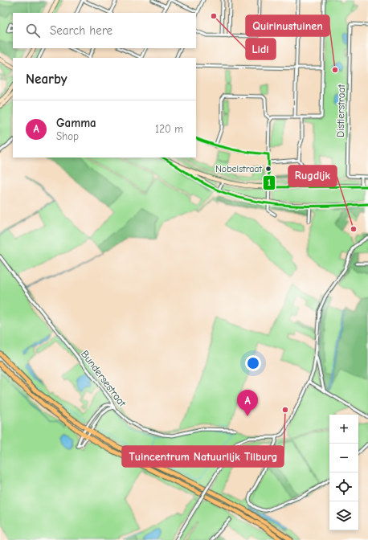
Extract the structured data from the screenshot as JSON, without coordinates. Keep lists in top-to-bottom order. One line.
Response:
{"streets":{"street":["Distlerstraat","Bundersestraat"]},"places":["Lidl","Quirinustuinen","Nobelstraat","Rugdijk","Tuincentrum Natuurlijk Tilburg"],"lines":["transit line 1"],"page":{"search":"Search here","heading":"Nearby","list":[{"mark":"A","name":"Gamma","note":"Shop","value":"120 m"}],"pins":"A","map_buttons":["+","−"]}}
